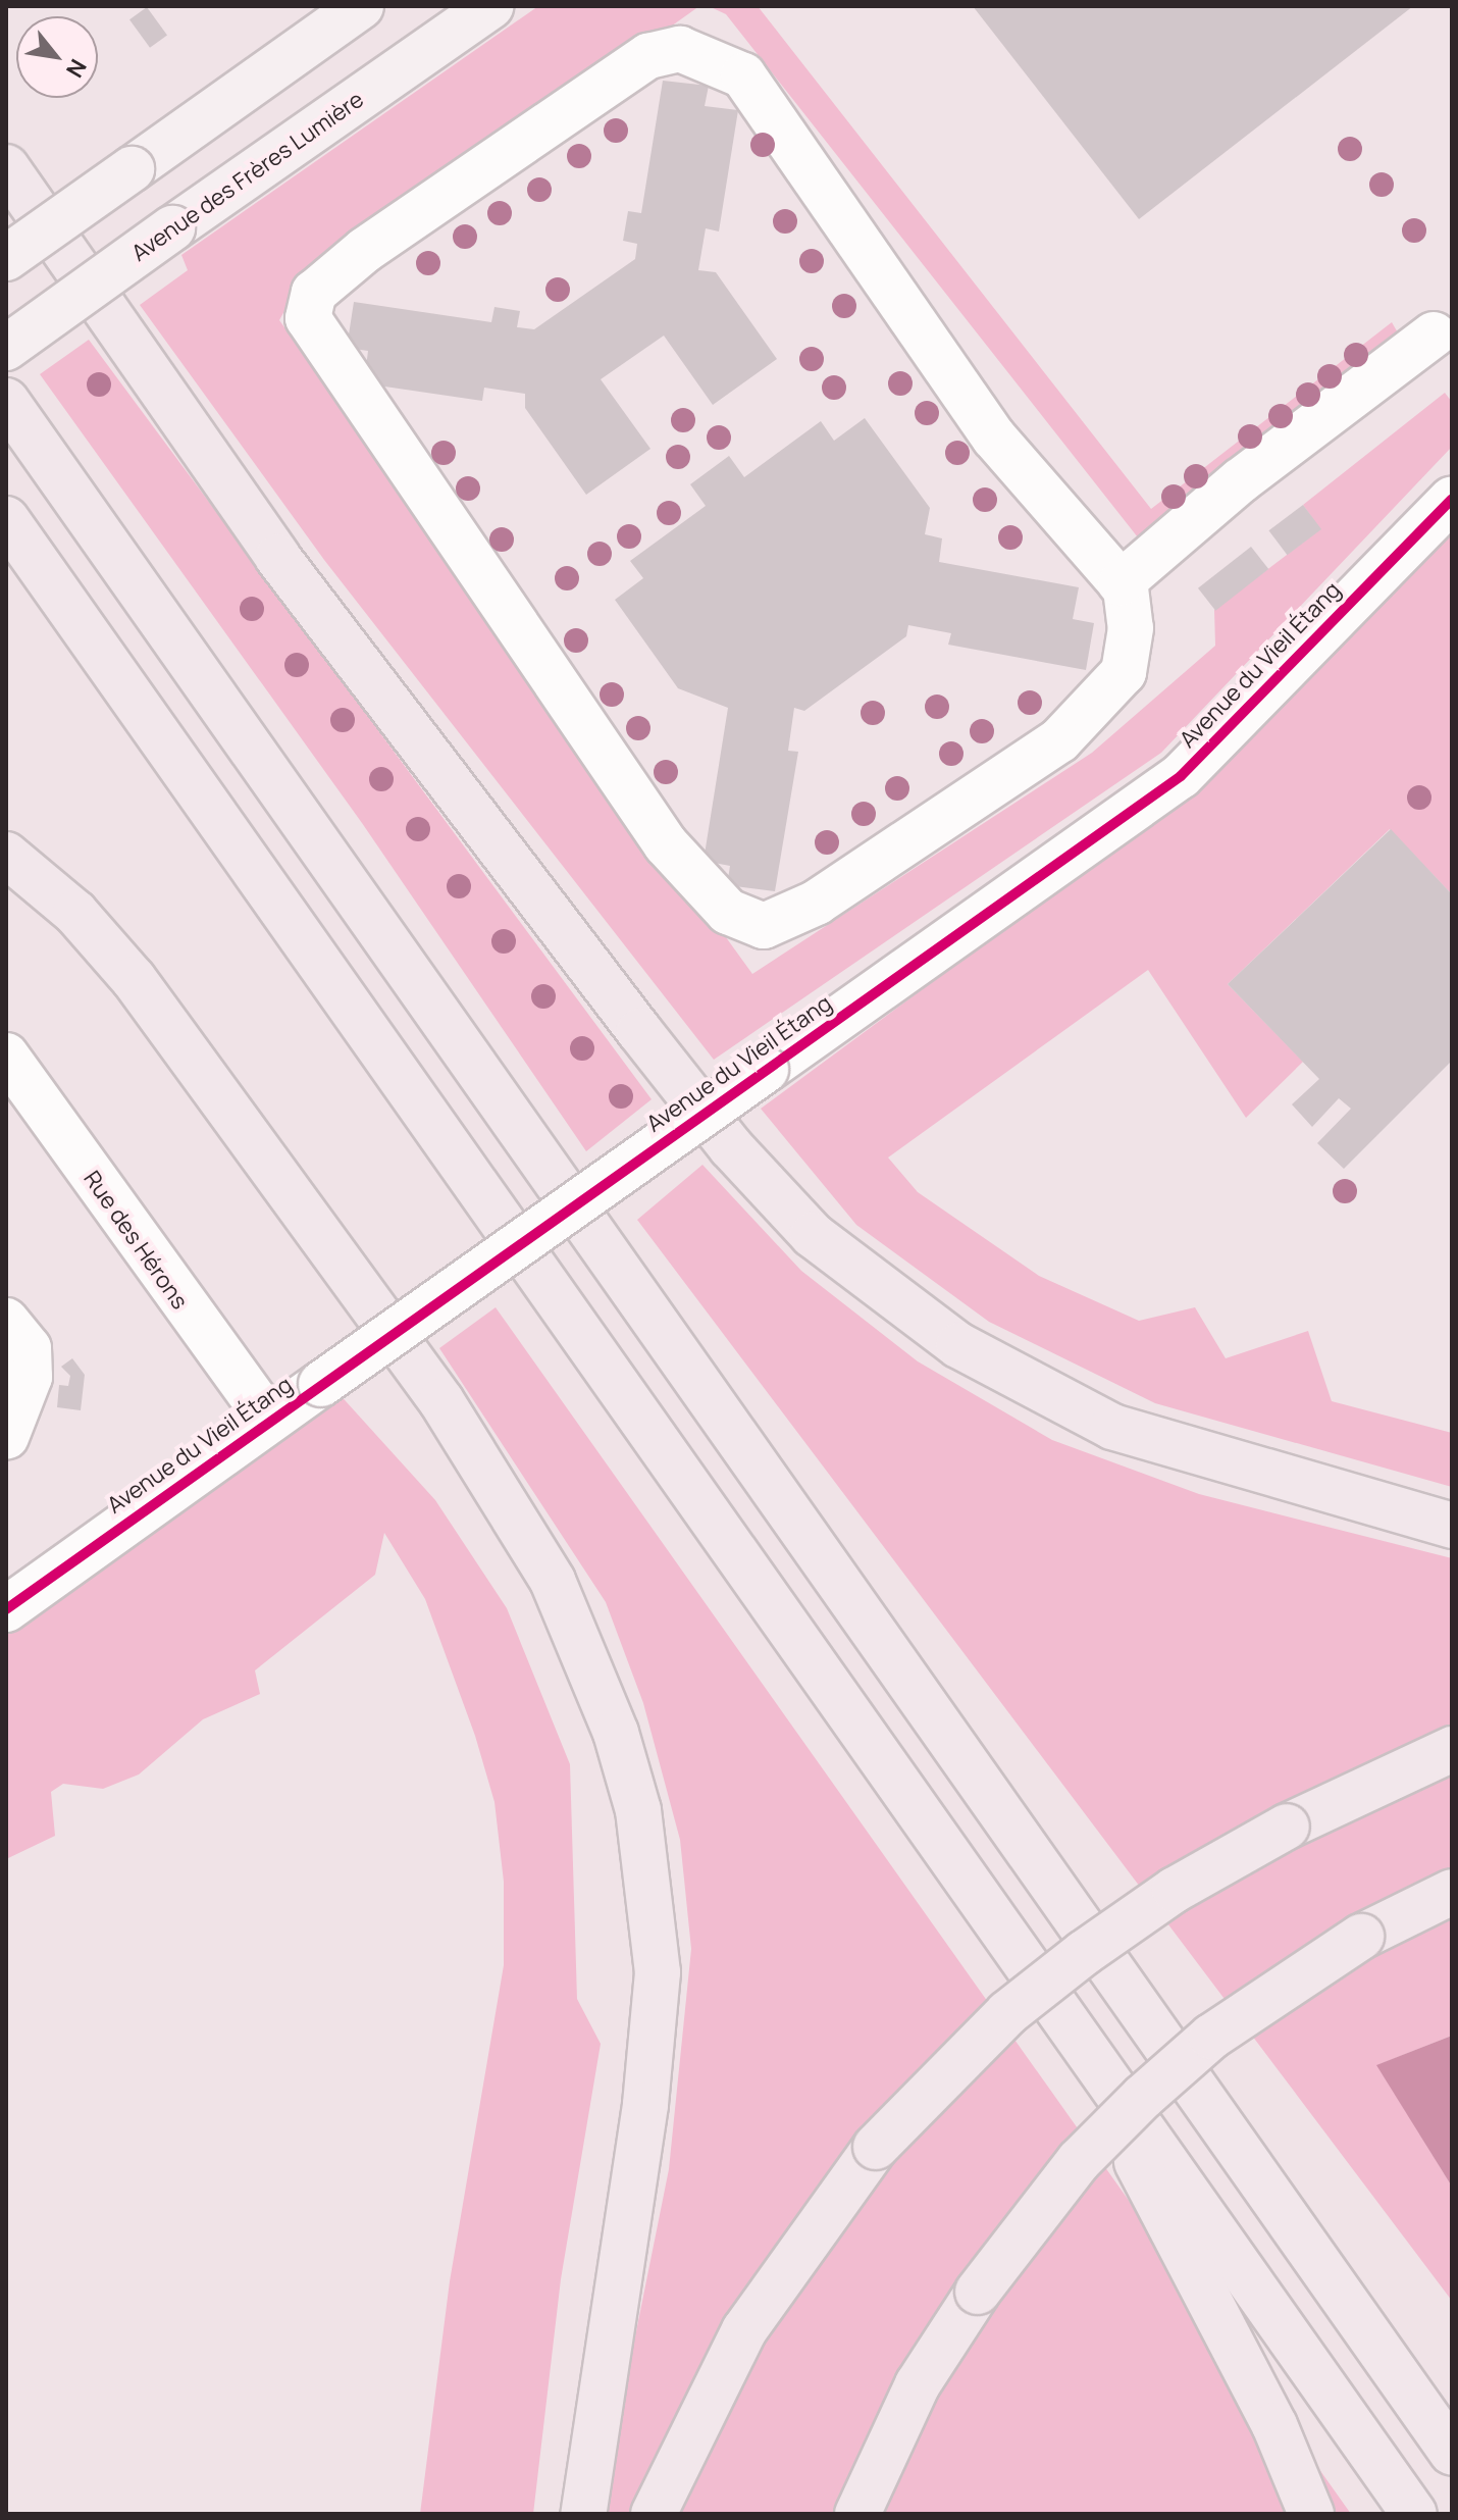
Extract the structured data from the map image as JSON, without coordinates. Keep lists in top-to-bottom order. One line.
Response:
{"streets":{"main road":["Avenue des Frères Lumière"],"street":["Avenue du Vieil Étang","Rue des Hérons"]},"crossings":[["Avenue du Vieil Étang","Rue des Hérons"]],"north":"bottom right"}
